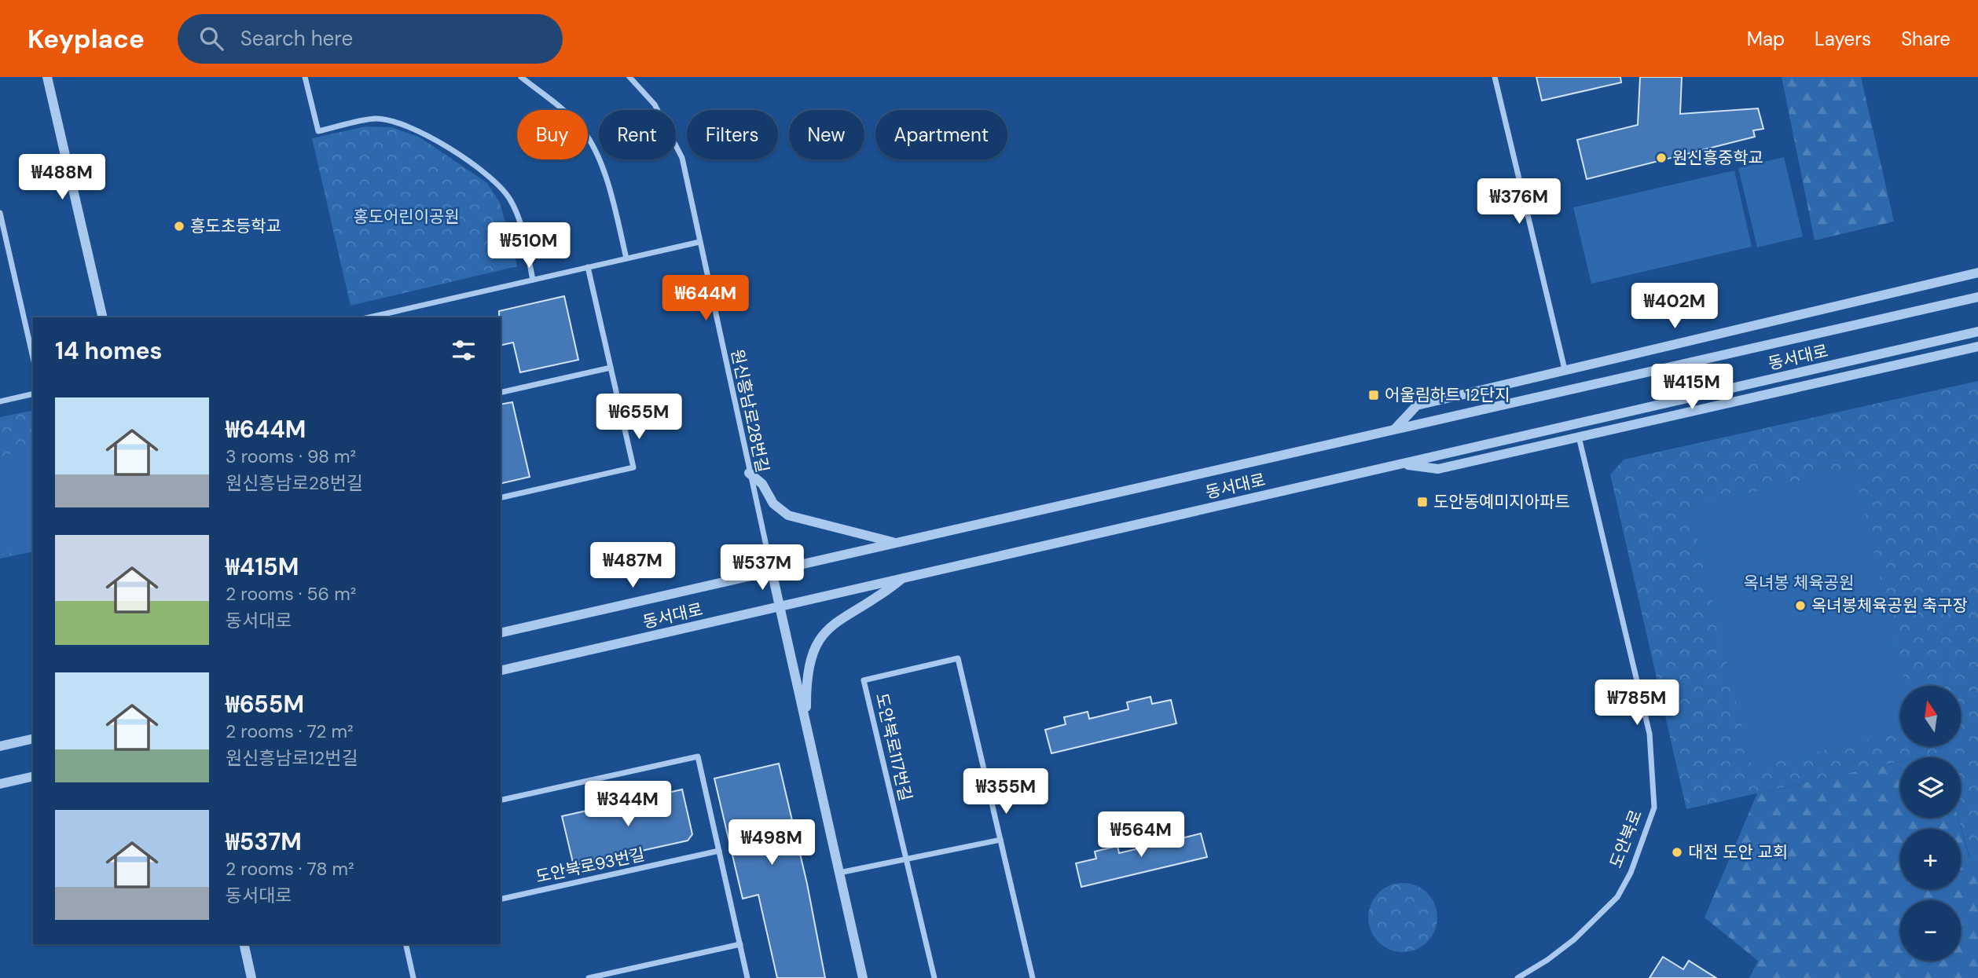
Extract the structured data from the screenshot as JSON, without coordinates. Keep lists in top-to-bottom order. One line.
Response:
{"streets":{"street":["동서대로","원신흥남로28번길","도안북로117번길","도안북로","도안북로93번길"]},"crossings":[["동서대로","원신흥남로28번길"]],"parks":["홍도어린이공원","옥녀봉 체육공원"],"places":{"other":["원신흥중학교","흥도초등학교","옥녀봉체육공원 축구장","대전 도안 교회"],"transit":["어울림하트 12단지","도안동예미지아파트"]},"north":"top","page":{"header":"Keyplace","search":"Search here","nav":["Map","Layers","Share"],"chip":["Buy","Rent","Filters","New","Apartment"],"price":["₩488M","₩376M","₩510M","₩644M","₩402M","₩415M","₩655M","₩487M","₩537M","₩785M","₩355M","₩344M","₩564M","₩498M"],"heading":"14 homes","list":[{"name":"₩644M","note":"3 rooms · 98 m² · 원신흥남로28번길"},{"name":"₩415M","note":"2 rooms · 56 m² · 동서대로"},{"name":"₩655M","note":"2 rooms · 72 m² · 원신흥남로12번길"},{"name":"₩537M","note":"2 rooms · 78 m² · 동서대로"}],"map_buttons":["+","−"]}}
